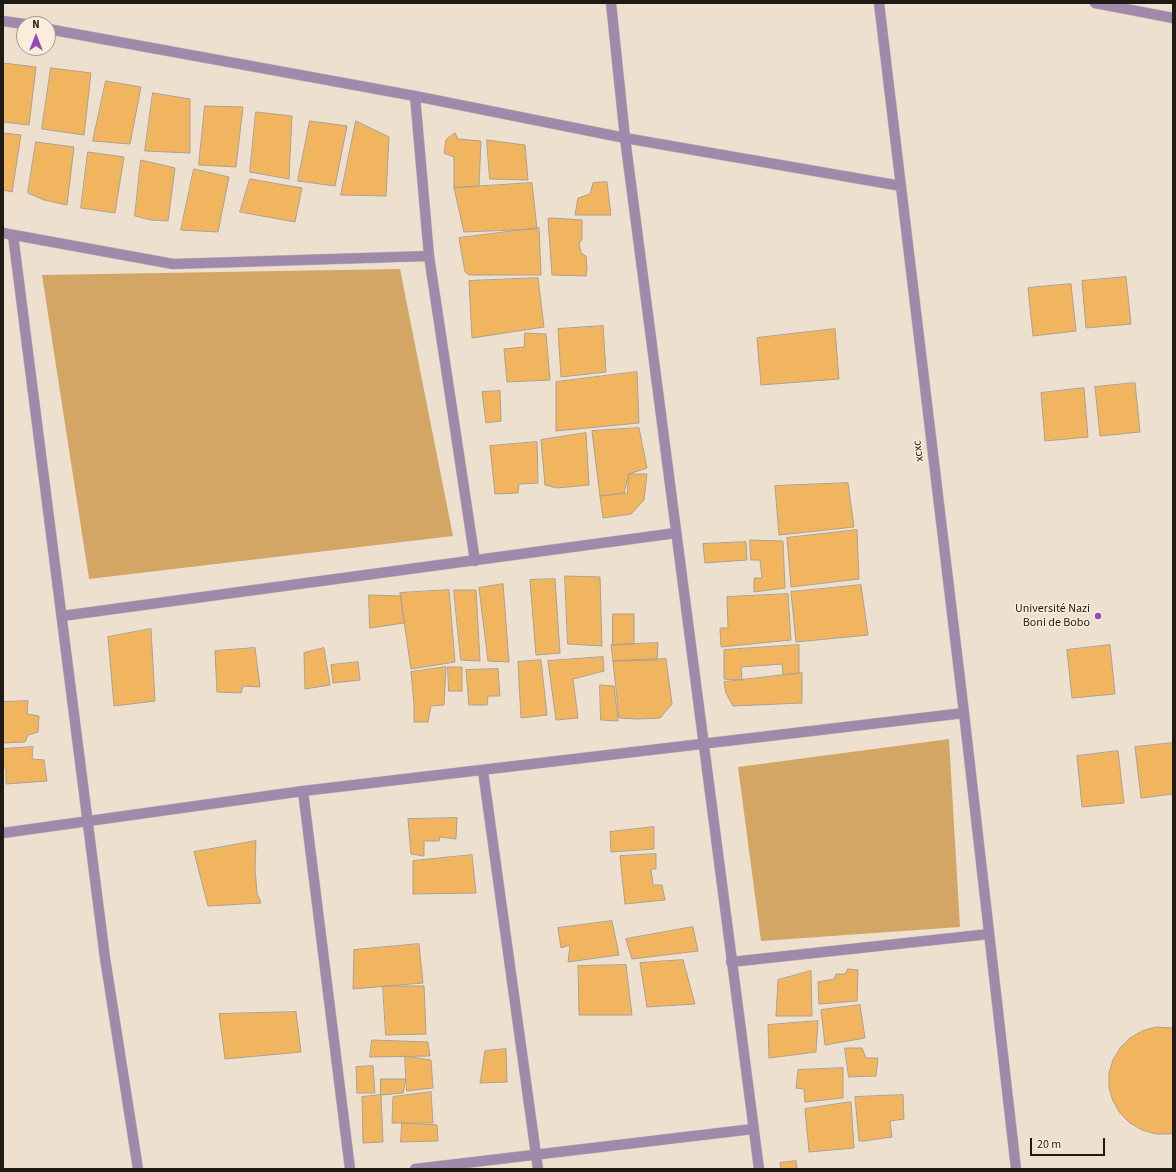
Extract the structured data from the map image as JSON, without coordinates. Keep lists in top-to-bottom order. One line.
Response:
{"streets":{"street":["xcxc"]},"places":["Université Nazi Boni de Bobo"],"scale_bar":"20 m","north":"top"}
